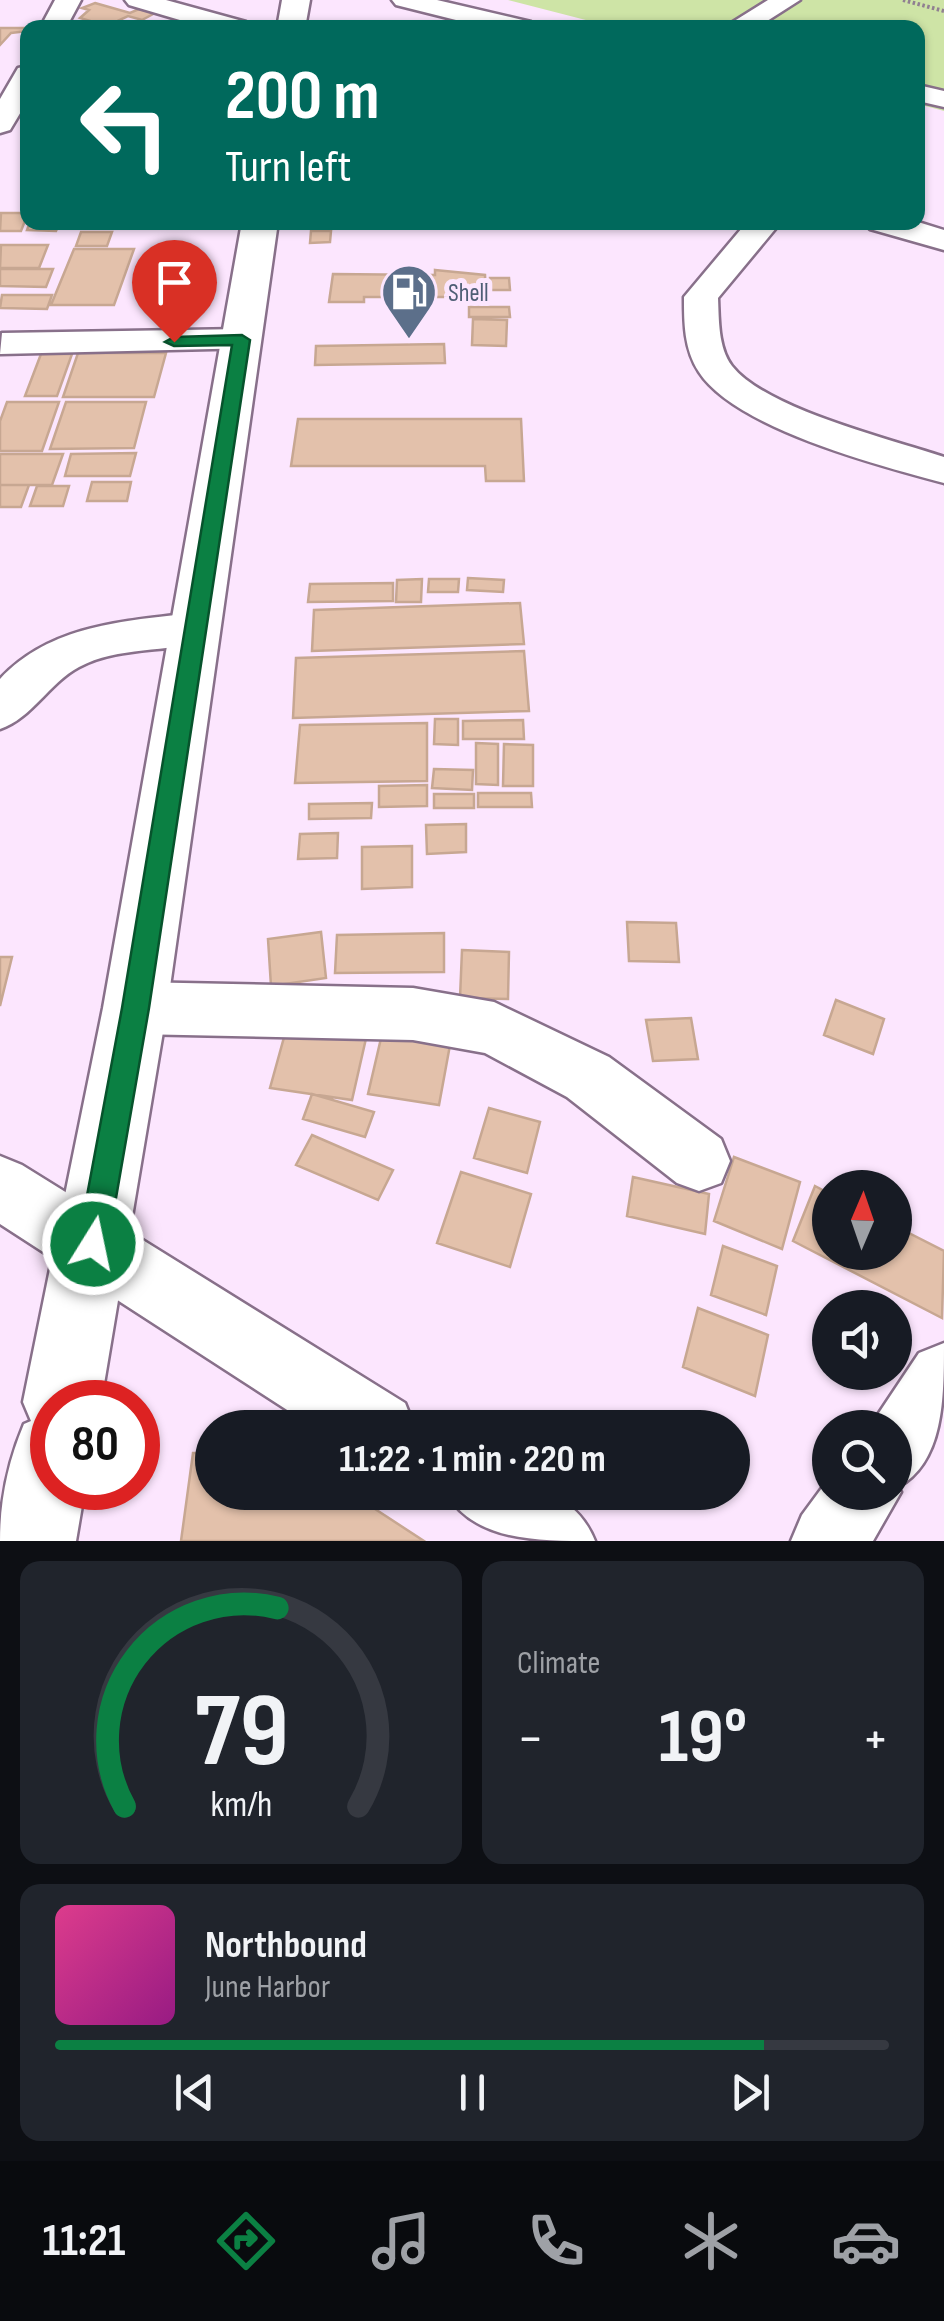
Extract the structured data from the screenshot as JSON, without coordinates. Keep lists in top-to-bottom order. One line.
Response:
{"places":{"fuel station":["Shell"]},"north":"top","page":{"turn":["200 m","Turn left"],"limit":"80","trip":"11:22 · 1 min · 220 m","tile":"Climate","heat":["−","19°","+"],"song":["Northbound","June Harbor"],"tabs":"11:21","gauge":["79","km/h"]}}
